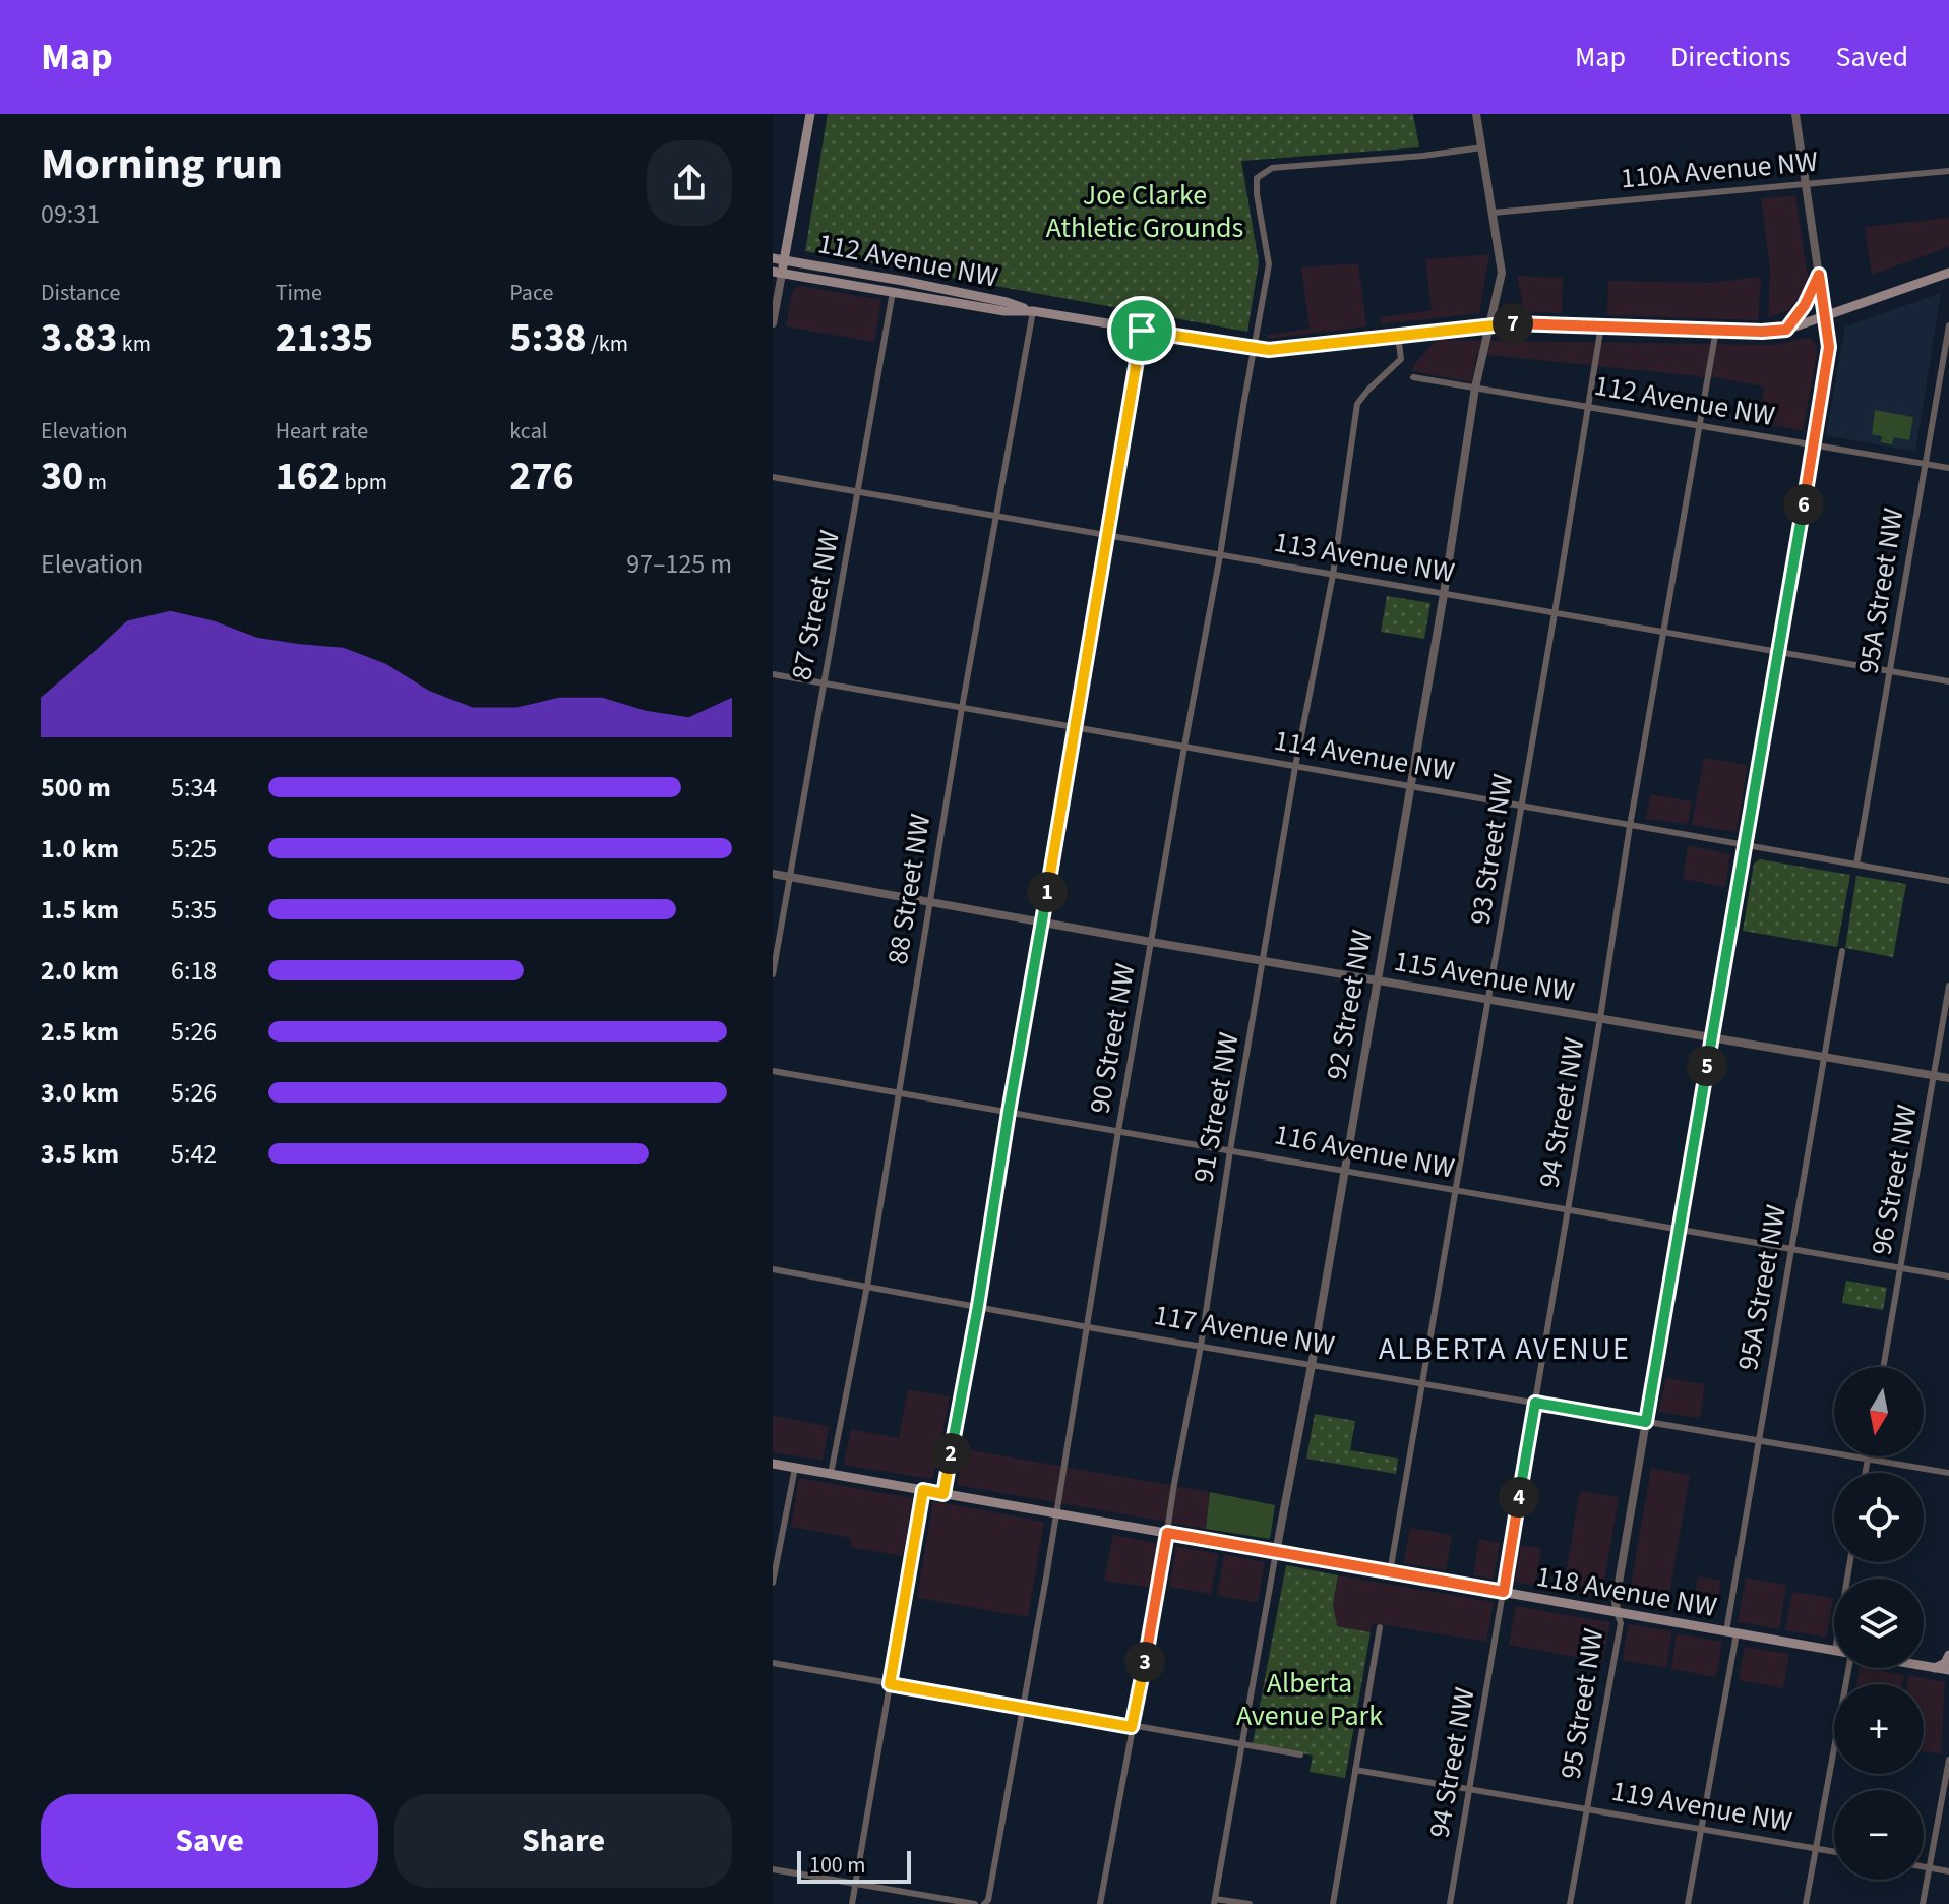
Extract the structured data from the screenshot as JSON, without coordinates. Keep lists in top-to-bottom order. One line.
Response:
{"streets":{"main road":["112 Avenue NW","118 Avenue NW"],"street":["110A Avenue NW","113 Avenue NW","95A Street NW","87 Street NW","114 Avenue NW","93 Street NW","88 Street NW","115 Avenue NW","92 Street NW","90 Street NW","91 Street NW","94 Street NW","116 Avenue NW","96 Street NW","117 Avenue NW","95 Street NW","119 Avenue NW"]},"crossings":[["110A Avenue NW","92 Street NW"],["110A Avenue NW","95 Street NW"],["112 Avenue NW","95A Street NW"],["112 Avenue NW","87 Street NW"],["112 Avenue NW","93 Street NW"],["112 Avenue NW","88 Street NW"],["112 Avenue NW","92 Street NW"],["112 Avenue NW","90 Street NW"],["112 Avenue NW","91 Street NW"],["112 Avenue NW","94 Street NW"],["112 Avenue NW","95 Street NW"],["113 Avenue NW","95A Street NW"],["113 Avenue NW","87 Street NW"],["113 Avenue NW","93 Street NW"],["113 Avenue NW","88 Street NW"],["113 Avenue NW","92 Street NW"],["113 Avenue NW","90 Street NW"],["113 Avenue NW","91 Street NW"],["113 Avenue NW","94 Street NW"],["113 Avenue NW","95 Street NW"],["95A Street NW","114 Avenue NW"],["95A Street NW","115 Avenue NW"],["95A Street NW","116 Avenue NW"],["95A Street NW","117 Avenue NW"],["95A Street NW","118 Avenue NW"],["95A Street NW","119 Avenue NW"],["87 Street NW","114 Avenue NW"],["87 Street NW","115 Avenue NW"],["114 Avenue NW","93 Street NW"],["114 Avenue NW","88 Street NW"],["114 Avenue NW","92 Street NW"],["114 Avenue NW","90 Street NW"],["114 Avenue NW","91 Street NW"],["114 Avenue NW","94 Street NW"],["114 Avenue NW","95 Street NW"],["93 Street NW","115 Avenue NW"],["93 Street NW","116 Avenue NW"],["93 Street NW","117 Avenue NW"],["93 Street NW","118 Avenue NW"],["88 Street NW","115 Avenue NW"],["88 Street NW","116 Avenue NW"],["88 Street NW","117 Avenue NW"],["88 Street NW","118 Avenue NW"],["115 Avenue NW","92 Street NW"],["115 Avenue NW","90 Street NW"],["115 Avenue NW","91 Street NW"],["115 Avenue NW","94 Street NW"],["115 Avenue NW","96 Street NW"],["115 Avenue NW","95 Street NW"],["92 Street NW","90 Street NW"],["92 Street NW","116 Avenue NW"],["92 Street NW","117 Avenue NW"],["92 Street NW","118 Avenue NW"],["90 Street NW","116 Avenue NW"],["90 Street NW","117 Avenue NW"],["90 Street NW","118 Avenue NW"],["91 Street NW","116 Avenue NW"],["91 Street NW","117 Avenue NW"],["91 Street NW","118 Avenue NW"],["94 Street NW","116 Avenue NW"],["94 Street NW","117 Avenue NW"],["94 Street NW","118 Avenue NW"],["94 Street NW","119 Avenue NW"],["116 Avenue NW","96 Street NW"],["116 Avenue NW","95 Street NW"],["117 Avenue NW","95 Street NW"],["118 Avenue NW","95 Street NW"],["95 Street NW","119 Avenue NW"]],"districts":["ALBERTA AVENUE"],"parks":["Joe Clarke Athletic Grounds","Alberta Avenue Park"],"scale_bar":"100 m","north":"bottom","page":{"header":"Map","nav":["Map","Directions","Saved"],"heading":["Morning run","09:31"],"stats":[["Distance","3.83 km"],["Time","21:35"],["Pace","5:38 /km"],["Elevation","30 m"],["Heart rate","162 bpm"],["kcal","276"]],"pins":["7","6","1","5","2","4","3"],"chart":["Elevation","97–125 m"],"list":[{"name":"500 m","note":"5:34"},{"name":"1.0 km","note":"5:25"},{"name":"1.5 km","note":"5:35"},{"name":"2.0 km","note":"6:18"},{"name":"2.5 km","note":"5:26"},{"name":"3.0 km","note":"5:26"},{"name":"3.5 km","note":"5:42"}],"map_buttons":["+","−"],"buttons":["Save","Share"],"scale":"100 m"}}
